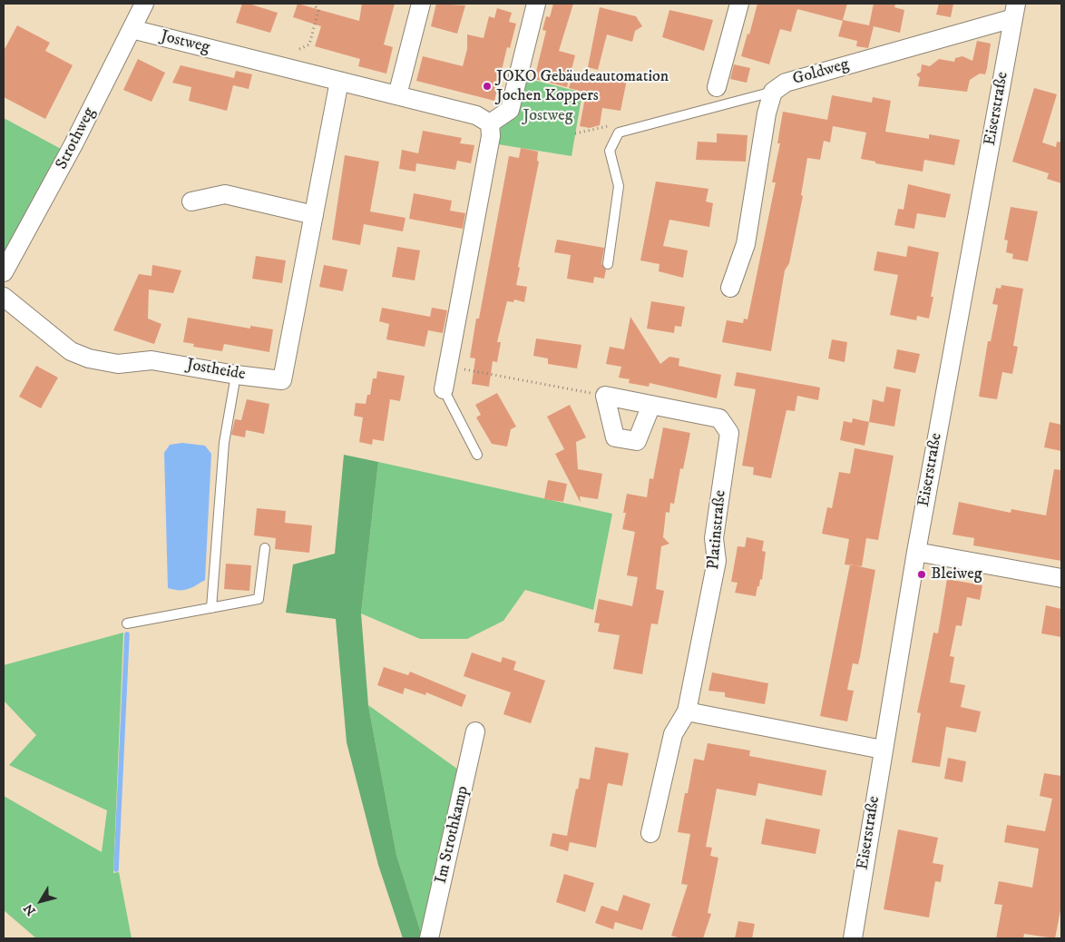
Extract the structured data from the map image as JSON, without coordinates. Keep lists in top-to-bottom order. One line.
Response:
{"streets":{"street":["Jostweg","Goldweg","Eiserstraße","Strothweg","Jostheide","Platinstraße","Im Strothkamp"]},"crossings":[["Jostweg","Strothweg"],["Jostweg","Jostheide"],["Goldweg","Eiserstraße"]],"parks":["Jostweg"],"places":["JOKO Gebäudeautomation Jochen Koppers","Bleiweg"],"north":"bottom left"}
